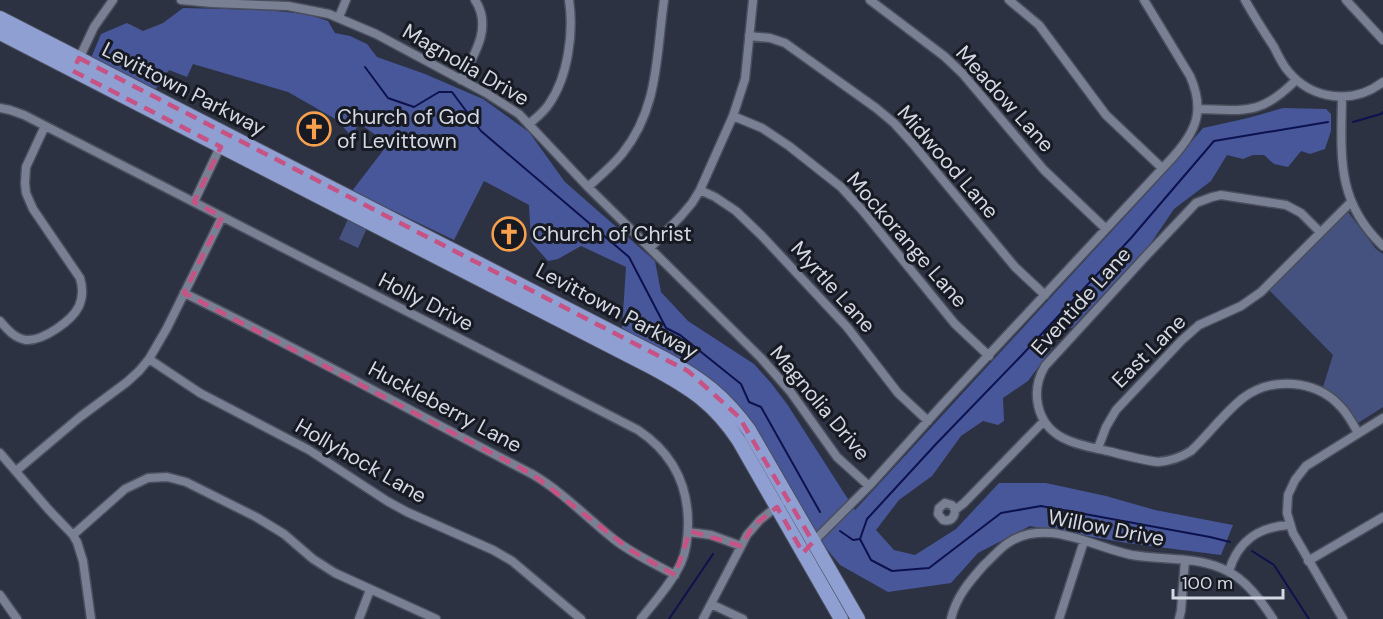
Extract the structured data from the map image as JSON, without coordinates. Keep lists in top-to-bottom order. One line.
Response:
{"streets":{"main road":["Levittown Parkway"],"street":["Magnolia Drive","Meadow Lane","Midwood Lane","Mockorange Lane","Myrtle Lane","Eventide Lane","Holly Drive","East Lane","Huckleberry Lane","Hollyhock Lane","Willow Drive"]},"crossings":[["Magnolia Drive","Levittown Parkway"],["Magnolia Drive","Meadow Lane"],["Magnolia Drive","Midwood Lane"],["Magnolia Drive","Mockorange Lane"],["Magnolia Drive","Myrtle Lane"],["Eventide Lane","East Lane"],["Holly Drive","Huckleberry Lane"]],"places":{"church":["Church of God of Levittown","Church of Christ"]},"scale_bar":"100 m"}
